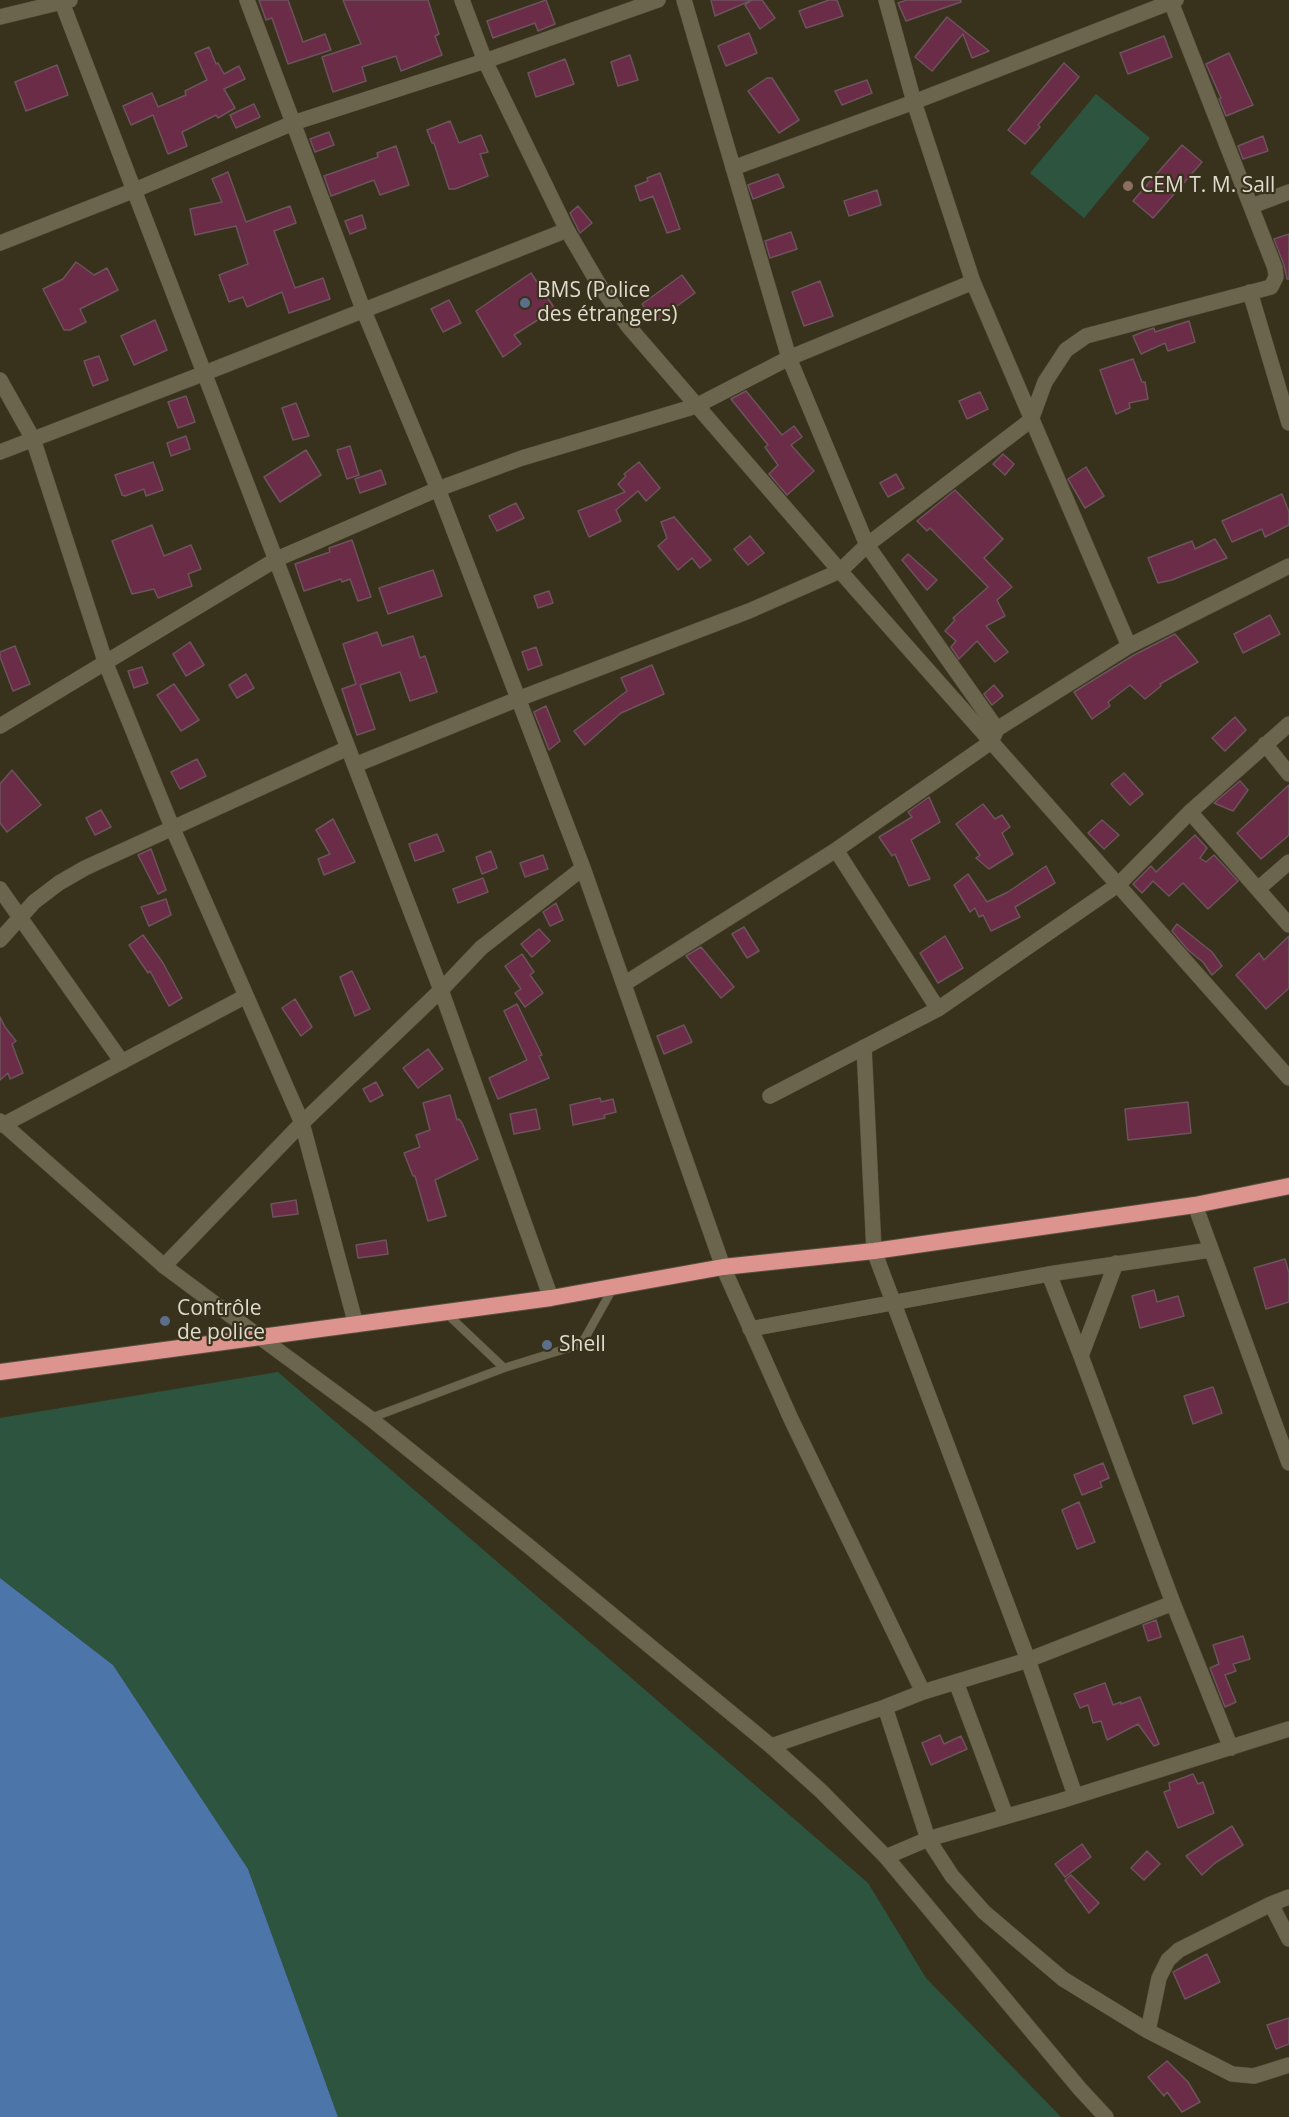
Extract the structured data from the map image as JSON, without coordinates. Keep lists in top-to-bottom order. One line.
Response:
{"places":["CEM T. M. Sall","BMS (Police des étrangers)","Contrôle de police","Shell"]}
